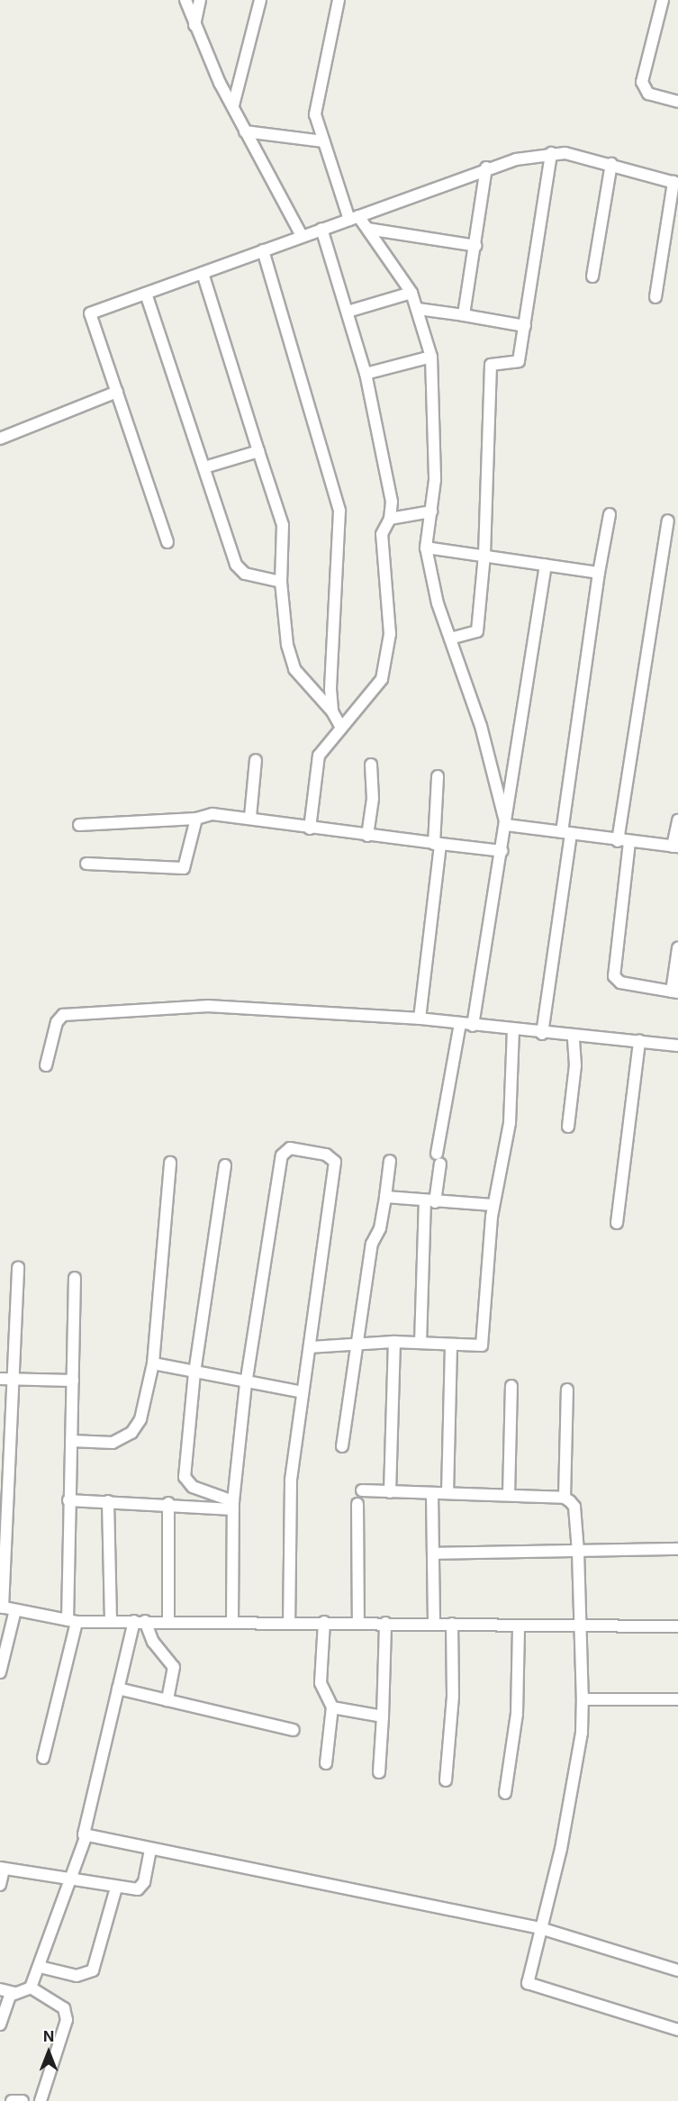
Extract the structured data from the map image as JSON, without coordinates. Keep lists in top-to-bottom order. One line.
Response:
{"north":"top"}
